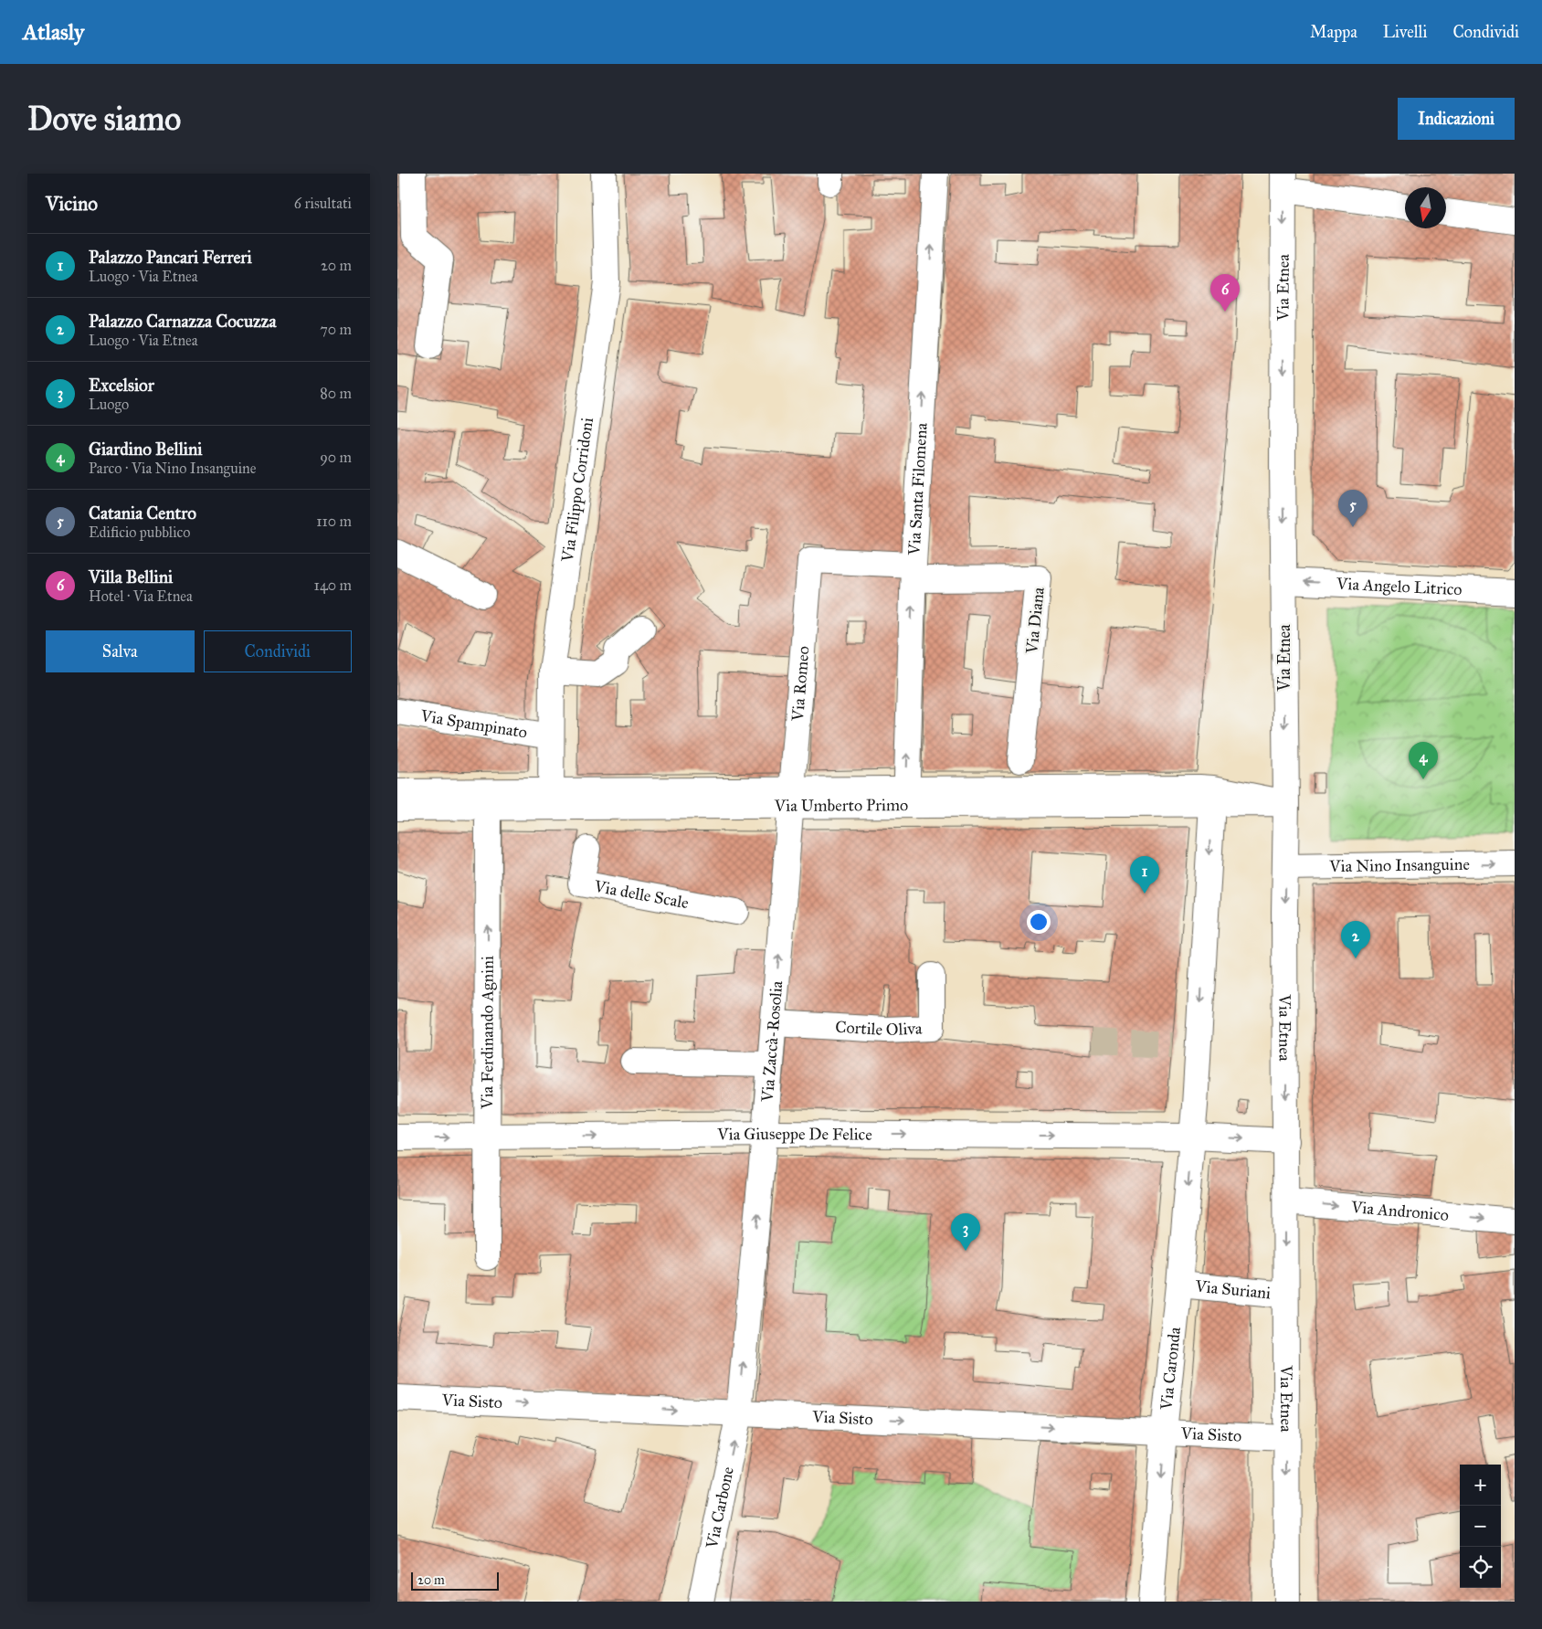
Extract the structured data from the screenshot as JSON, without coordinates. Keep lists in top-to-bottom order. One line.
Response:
{"streets":{"street":["Via Etnea","Via Santa Filomena","Via Filippo Corridoni","Via Angelo Litrico","Via Diana","Via Romeo","Via Spampinato","Via Umberto Primo","Via Nino Insanguine","Via delle Scale","Cortile Oliva","Via Ferdinando Agnini","Via Zaccà-Rosolia","Via Giuseppe De Felice","Via Andronico","Via Suriani","Via Caronda","Via Sisto","Via Carbone"]},"crossings":[["Via Etnea","Via Angelo Litrico"],["Via Etnea","Via Umberto Primo"],["Via Etnea","Via Nino Insanguine"],["Via Etnea","Via Andronico"],["Via Etnea","Via Suriani"],["Via Etnea","Via Sisto"],["Via Santa Filomena","Via Diana"],["Via Santa Filomena","Via Romeo"],["Via Santa Filomena","Via Umberto Primo"],["Via Filippo Corridoni","Via Spampinato"],["Via Filippo Corridoni","Via Umberto Primo"],["Via Diana","Via Romeo"],["Via Romeo","Via Umberto Primo"],["Via Romeo","Via Zaccà-Rosolia"],["Via Umberto Primo","Via Ferdinando Agnini"],["Via Umberto Primo","Via Zaccà-Rosolia"],["Cortile Oliva","Via Zaccà-Rosolia"],["Via Ferdinando Agnini","Via Giuseppe De Felice"],["Via Zaccà-Rosolia","Via Giuseppe De Felice"],["Via Zaccà-Rosolia","Via Sisto"],["Via Zaccà-Rosolia","Via Carbone"],["Via Giuseppe De Felice","Via Caronda"],["Via Suriani","Via Caronda"],["Via Caronda","Via Sisto"],["Via Sisto","Via Carbone"]],"one_way":["Via Etnea","Via Santa Filomena","Via Angelo Litrico","Via Nino Insanguine","Via Ferdinando Agnini","Via Zaccà-Rosolia","Via Giuseppe De Felice","Via Andronico","Via Caronda","Via Sisto","Via Carbone"],"scale_bar":"20 m","north":"bottom","page":{"header":"Atlasly","nav":["Mappa","Livelli","Condividi"],"buttons":["Indicazioni",["Salva","Condividi"]],"title":"Dove siamo","heading":["Vicino","6 risultati"],"list":[{"mark":"1","name":"Palazzo Pancari Ferreri","note":"Luogo · Via Etnea","value":"20 m"},{"mark":"2","name":"Palazzo Carnazza Cocuzza","note":"Luogo · Via Etnea","value":"70 m"},{"mark":"3","name":"Excelsior","note":"Luogo","value":"80 m"},{"mark":"4","name":"Giardino Bellini","note":"Parco · Via Nino Insanguine","value":"90 m"},{"mark":"5","name":"Catania Centro","note":"Edificio pubblico","value":"110 m"},{"mark":"6","name":"Villa Bellini","note":"Hotel · Via Etnea","value":"140 m"}],"pins":["6","5","4","1","2","3"],"map_buttons":["+","−"],"scale":"20 m"}}
